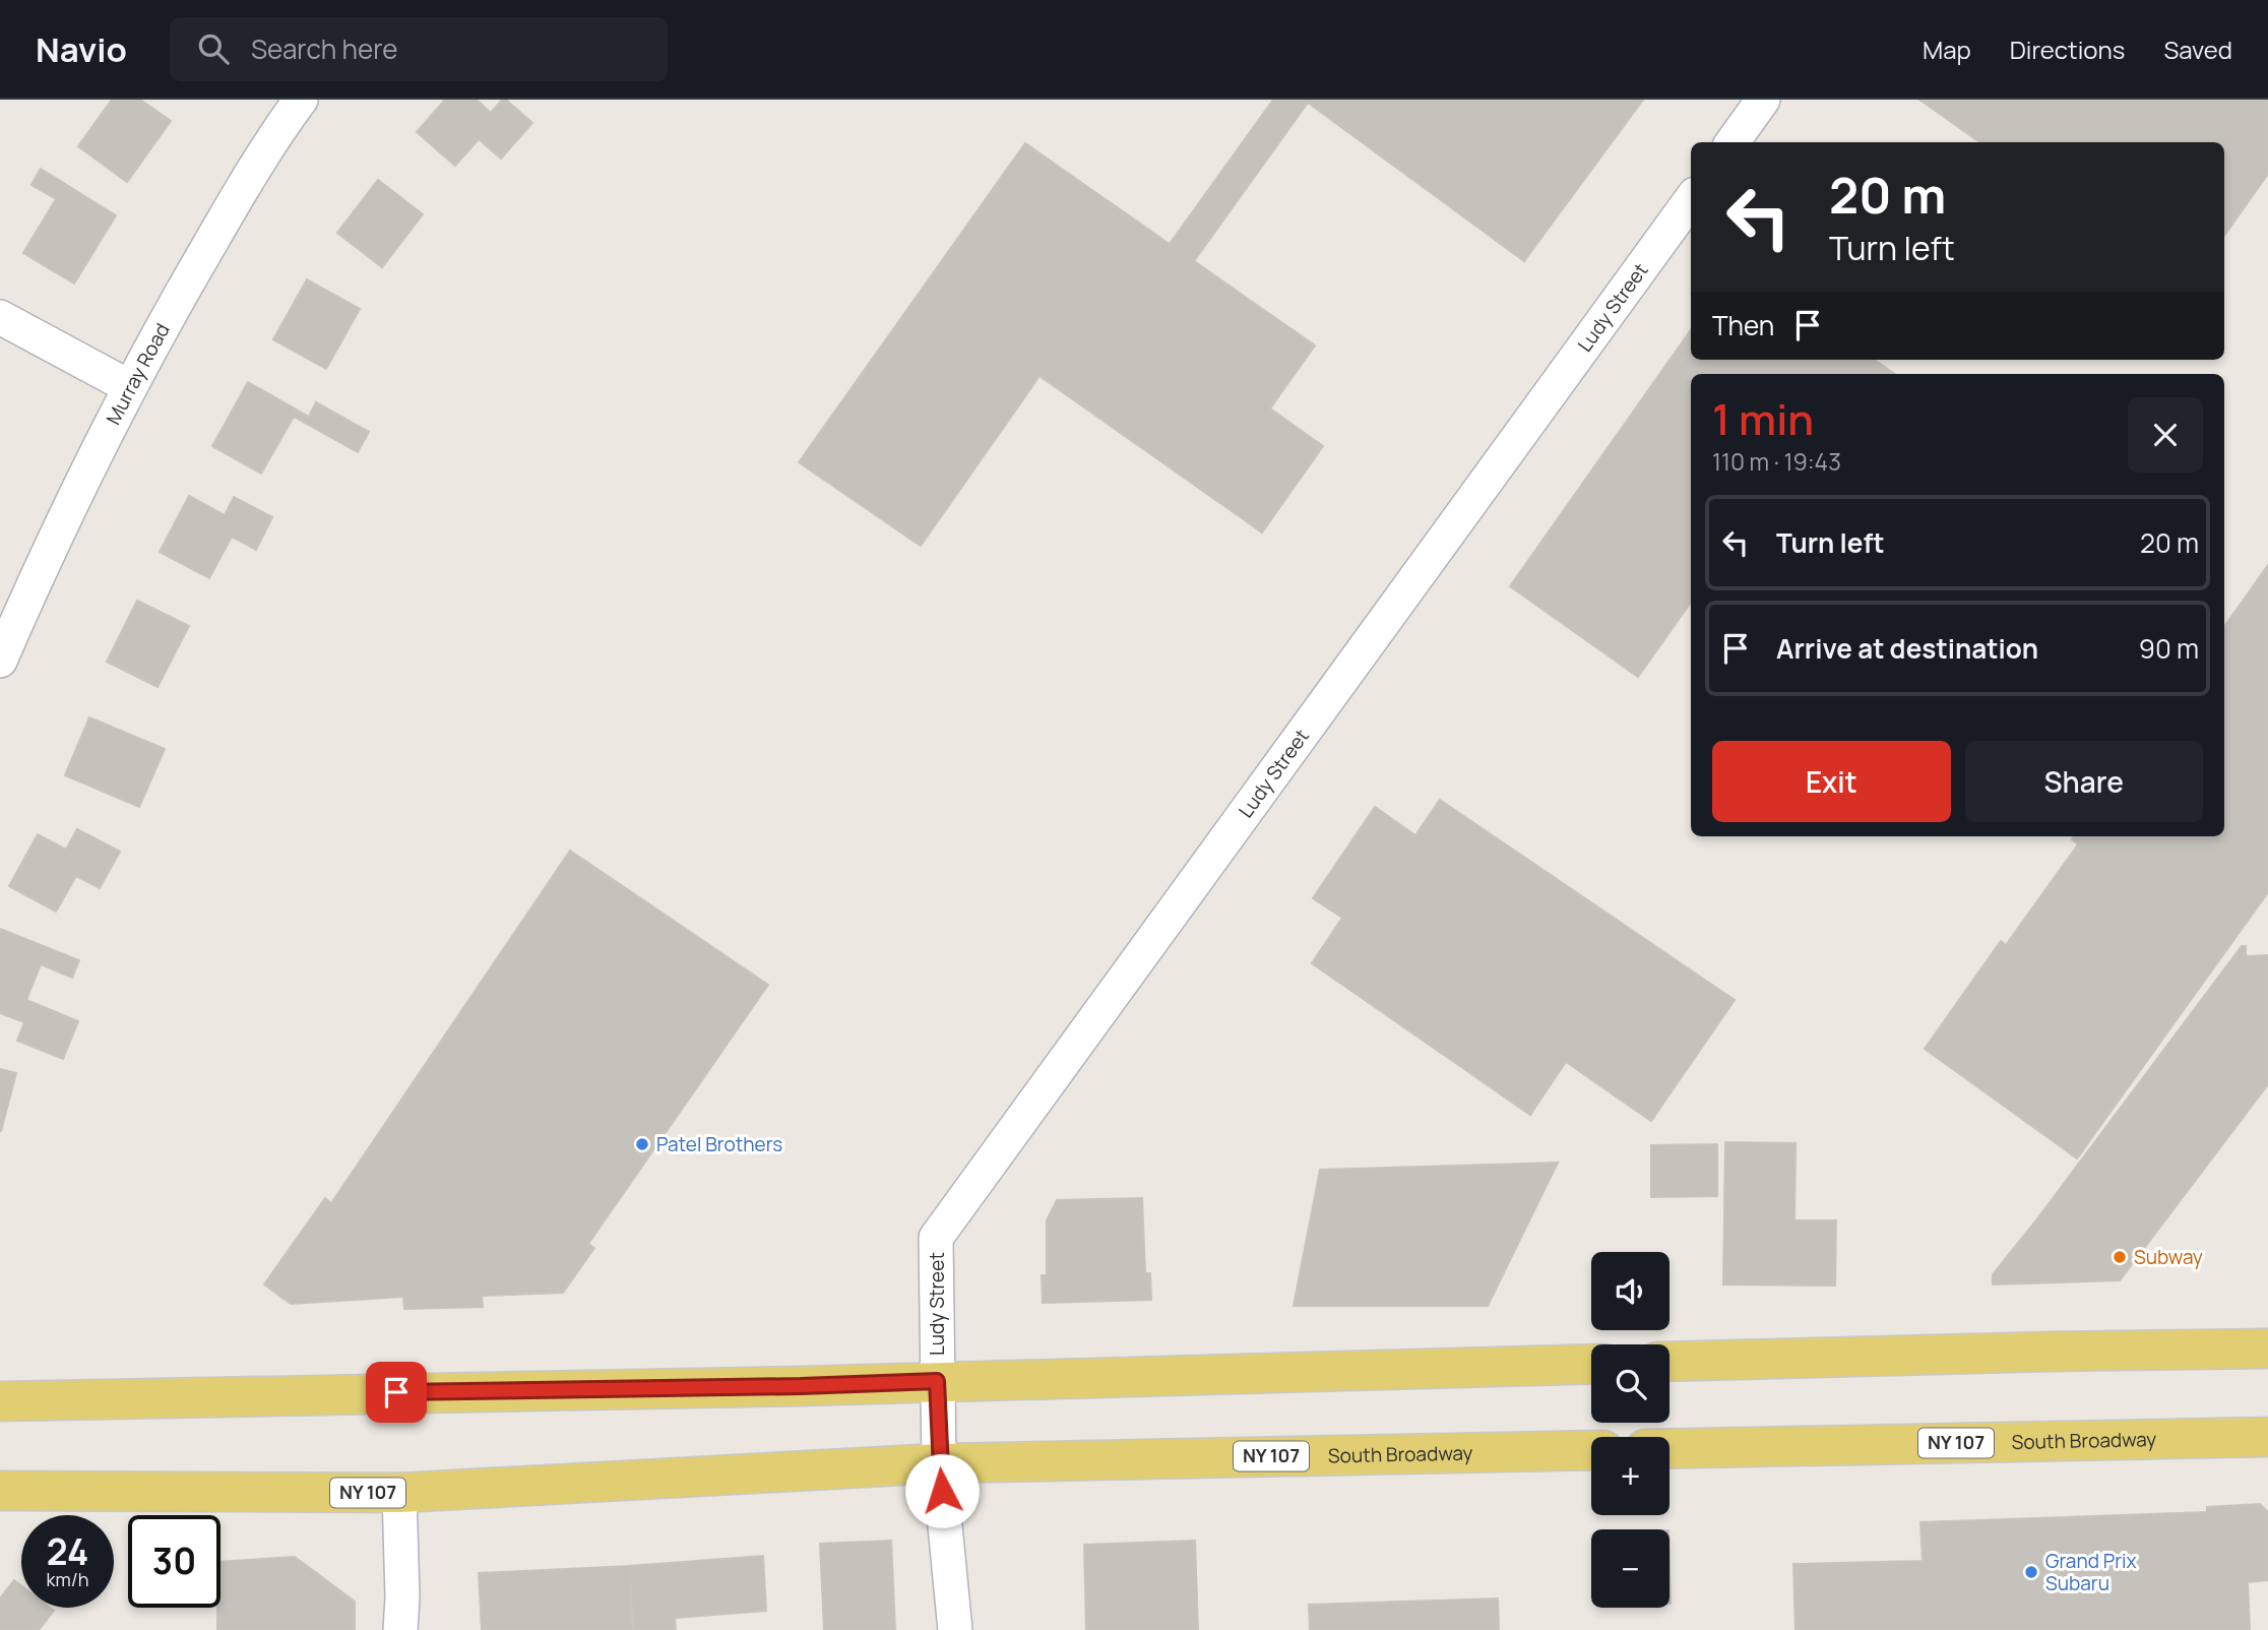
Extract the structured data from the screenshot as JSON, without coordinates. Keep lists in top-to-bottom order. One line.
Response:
{"streets":{"main road":["South Broadway","NY 107"],"street":["Ludy Street","Murray Road"]},"crossings":[["Ludy Street","South Broadway"],["Ludy Street","NY 107"],["South Broadway","NY 107"]],"places":["Patel Brothers","Subway","Grand Prix Subaru"],"page":{"header":"Navio","search":"Search here","nav":["Map","Directions","Saved"],"turn":["20 m","Turn left"],"then":"Then","heading":["1 min","110 m · 19:43"],"list":[{"name":"Turn left","value":"20 m"},{"name":"Arrive at destination","value":"90 m"}],"buttons":["Exit","Share"],"map_buttons":["+","−"],"speed":"24 km/h","limit":"30"}}
